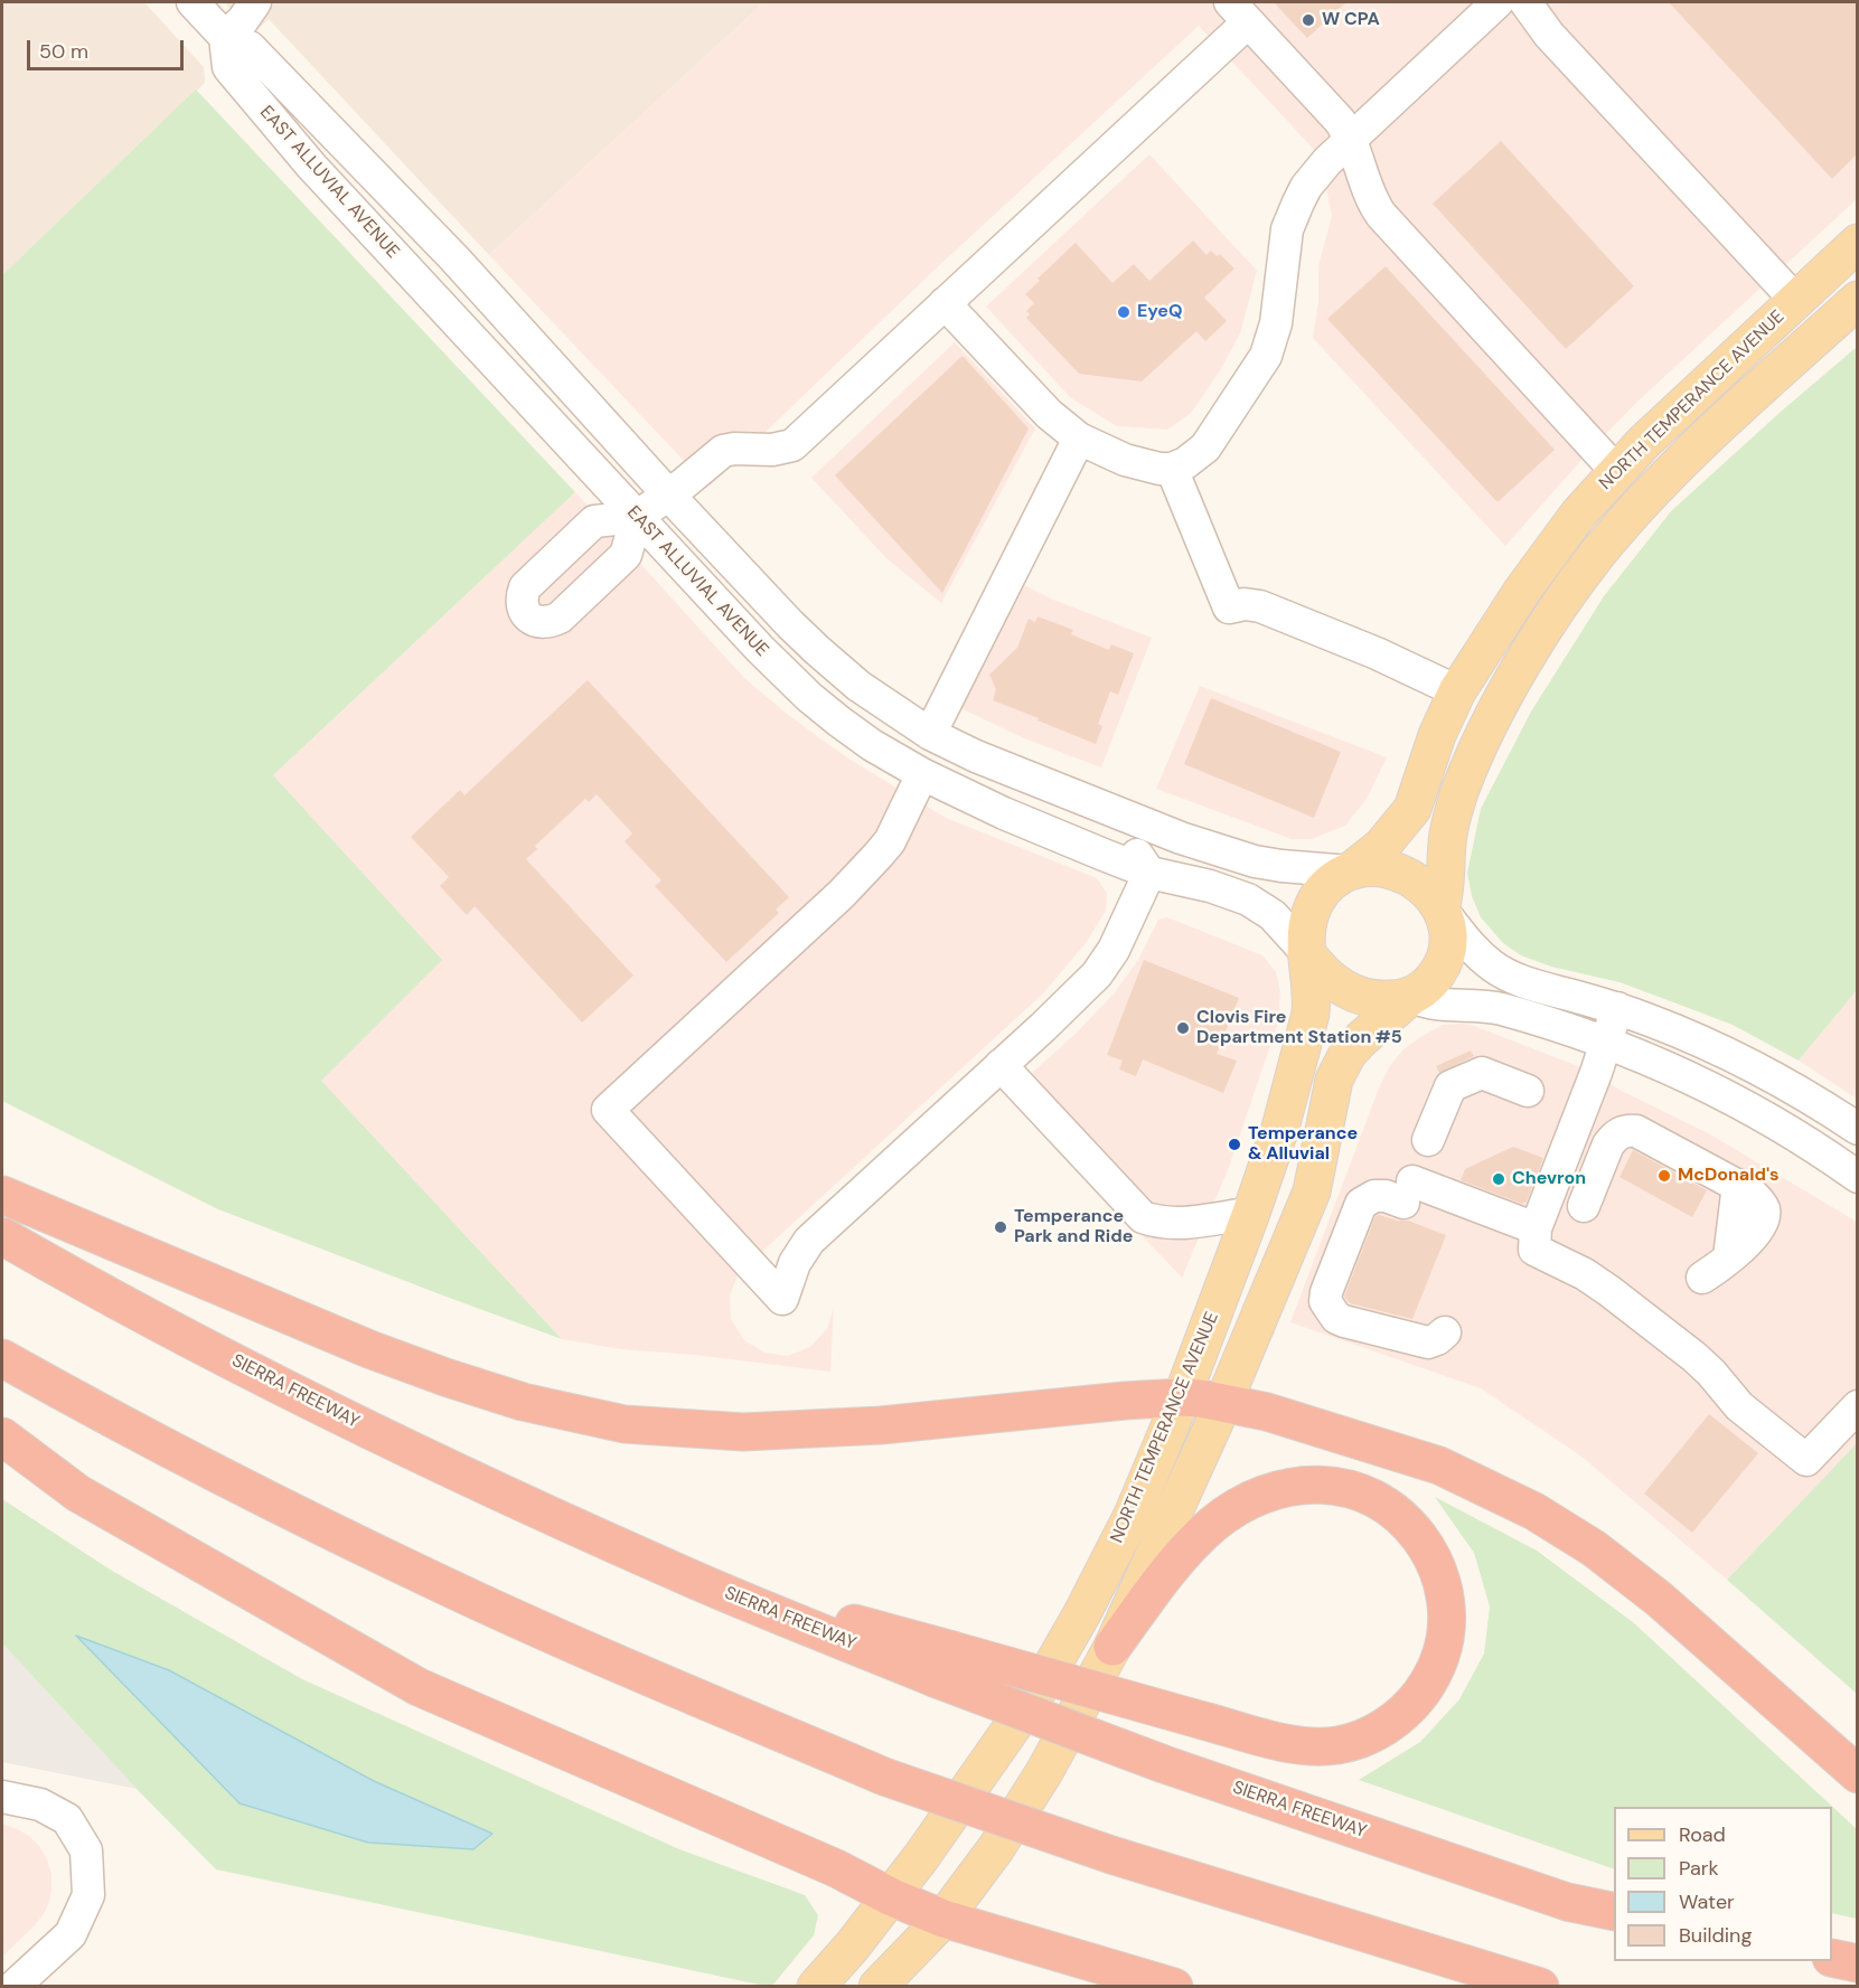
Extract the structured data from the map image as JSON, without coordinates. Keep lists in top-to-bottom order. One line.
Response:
{"streets":{"highway":["SIERRA FREEWAY"],"main road":["NORTH TEMPERANCE AVENUE"],"street":["EAST ALLUVIAL AVENUE"]},"crossings":[["EAST ALLUVIAL AVENUE","NORTH TEMPERANCE AVENUE"]],"places":["W CPA","EyeQ","Clovis Fire Department Station #5","Temperance & Alluvial","McDonald's","Chevron","Temperance Park and Ride"],"legend":["Road","Park","Water","Building"],"scale_bar":"50 m"}
